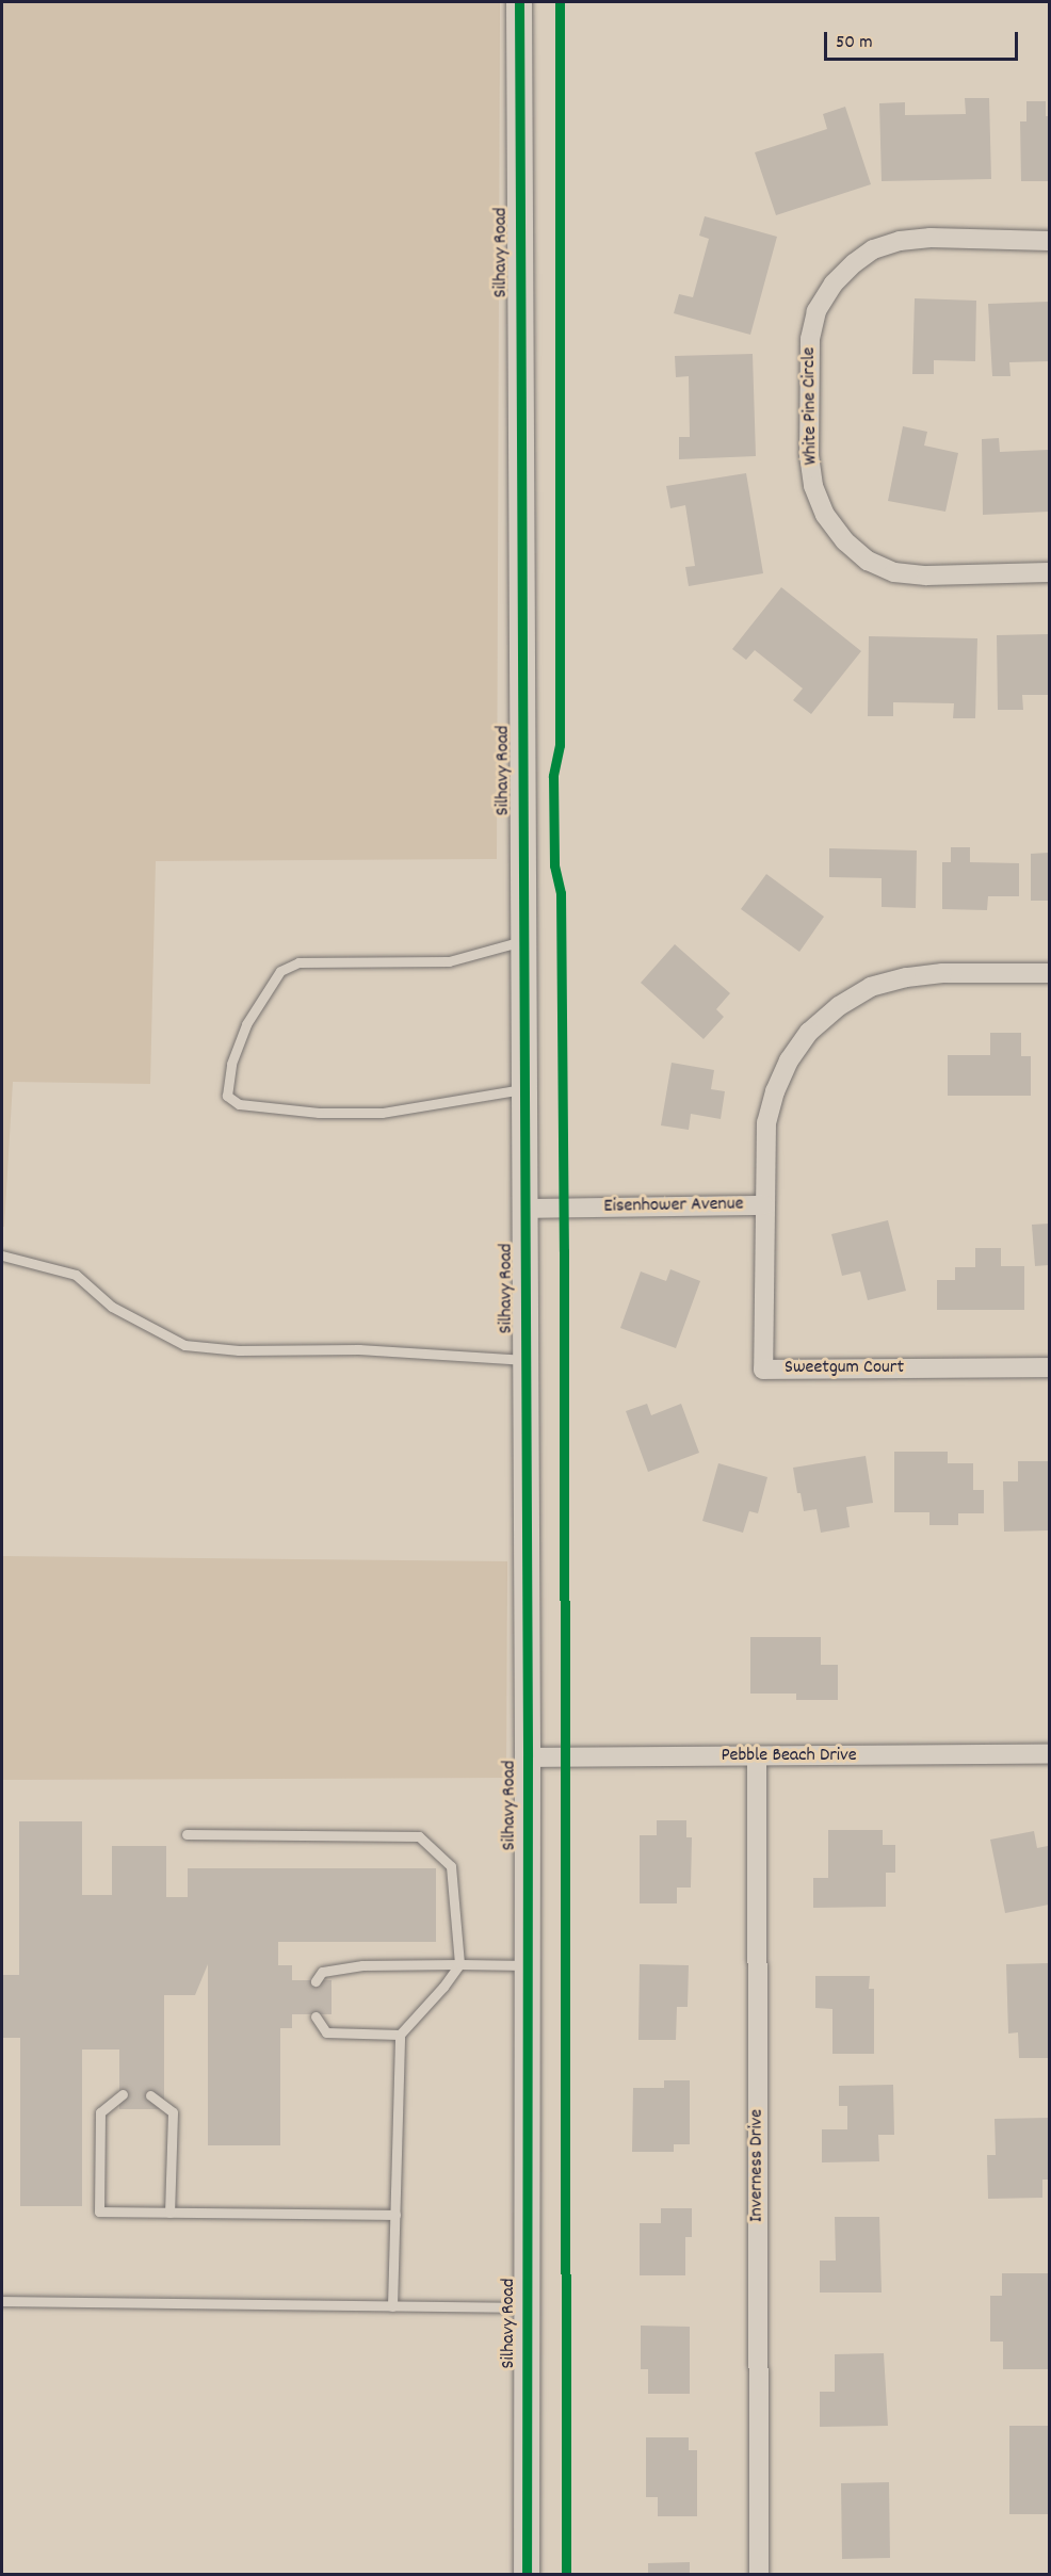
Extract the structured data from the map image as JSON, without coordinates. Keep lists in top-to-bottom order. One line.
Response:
{"streets":{"street":["Silhavy Road","White Pine Circle","Eisenhower Avenue","Sweetgum Court","Pebble Beach Drive","Inverness Drive"]},"crossings":[["Silhavy Road","Eisenhower Avenue"],["Silhavy Road","Pebble Beach Drive"],["Eisenhower Avenue","Sweetgum Court"],["Pebble Beach Drive","Inverness Drive"]],"scale_bar":"50 m"}
